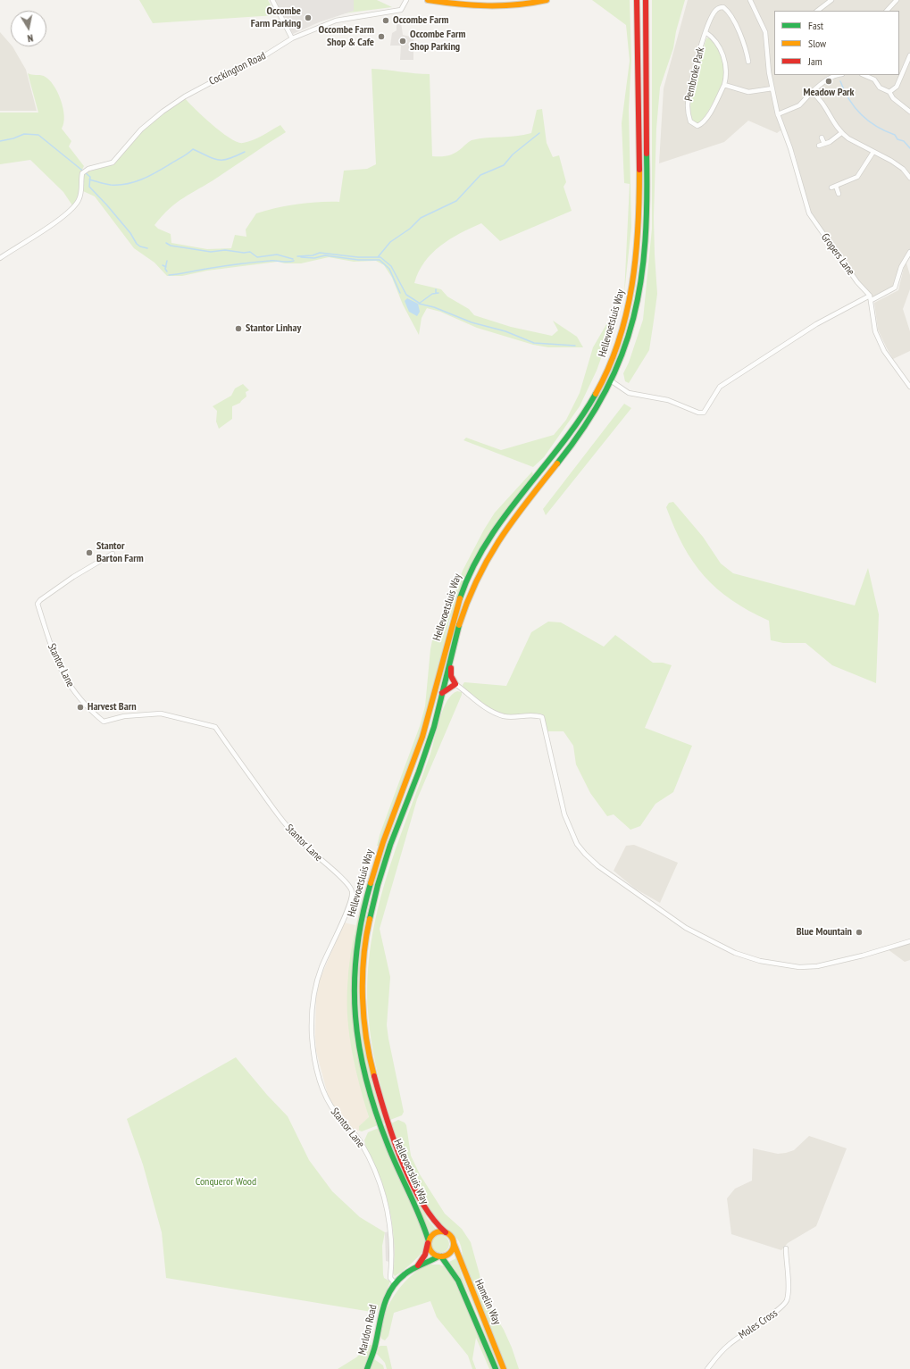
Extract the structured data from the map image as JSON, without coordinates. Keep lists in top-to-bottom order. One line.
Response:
{"streets":{"main road":["Hellevoetsluis Way","Hamelin Way","Marldon Road"],"street":["Cockington Road","Pembroke Park","Gropers Lane","Stantor Lane","Moles Cross"]},"crossings":[["Hellevoetsluis Way","Hamelin Way"],["Hellevoetsluis Way","Marldon Road"],["Stantor Lane","Marldon Road"],["Hamelin Way","Marldon Road"]],"parks":["Conqueror Wood"],"places":["Occombe Farm Parking","Occombe Farm","Occombe Farm Shop & Cafe","Occombe Farm Shop Parking","Meadow Park","Stantor Linhay","Stantor Barton Farm","Harvest Barn","Blue Mountain"],"legend":["Fast","Slow","Jam"],"north":"bottom"}
